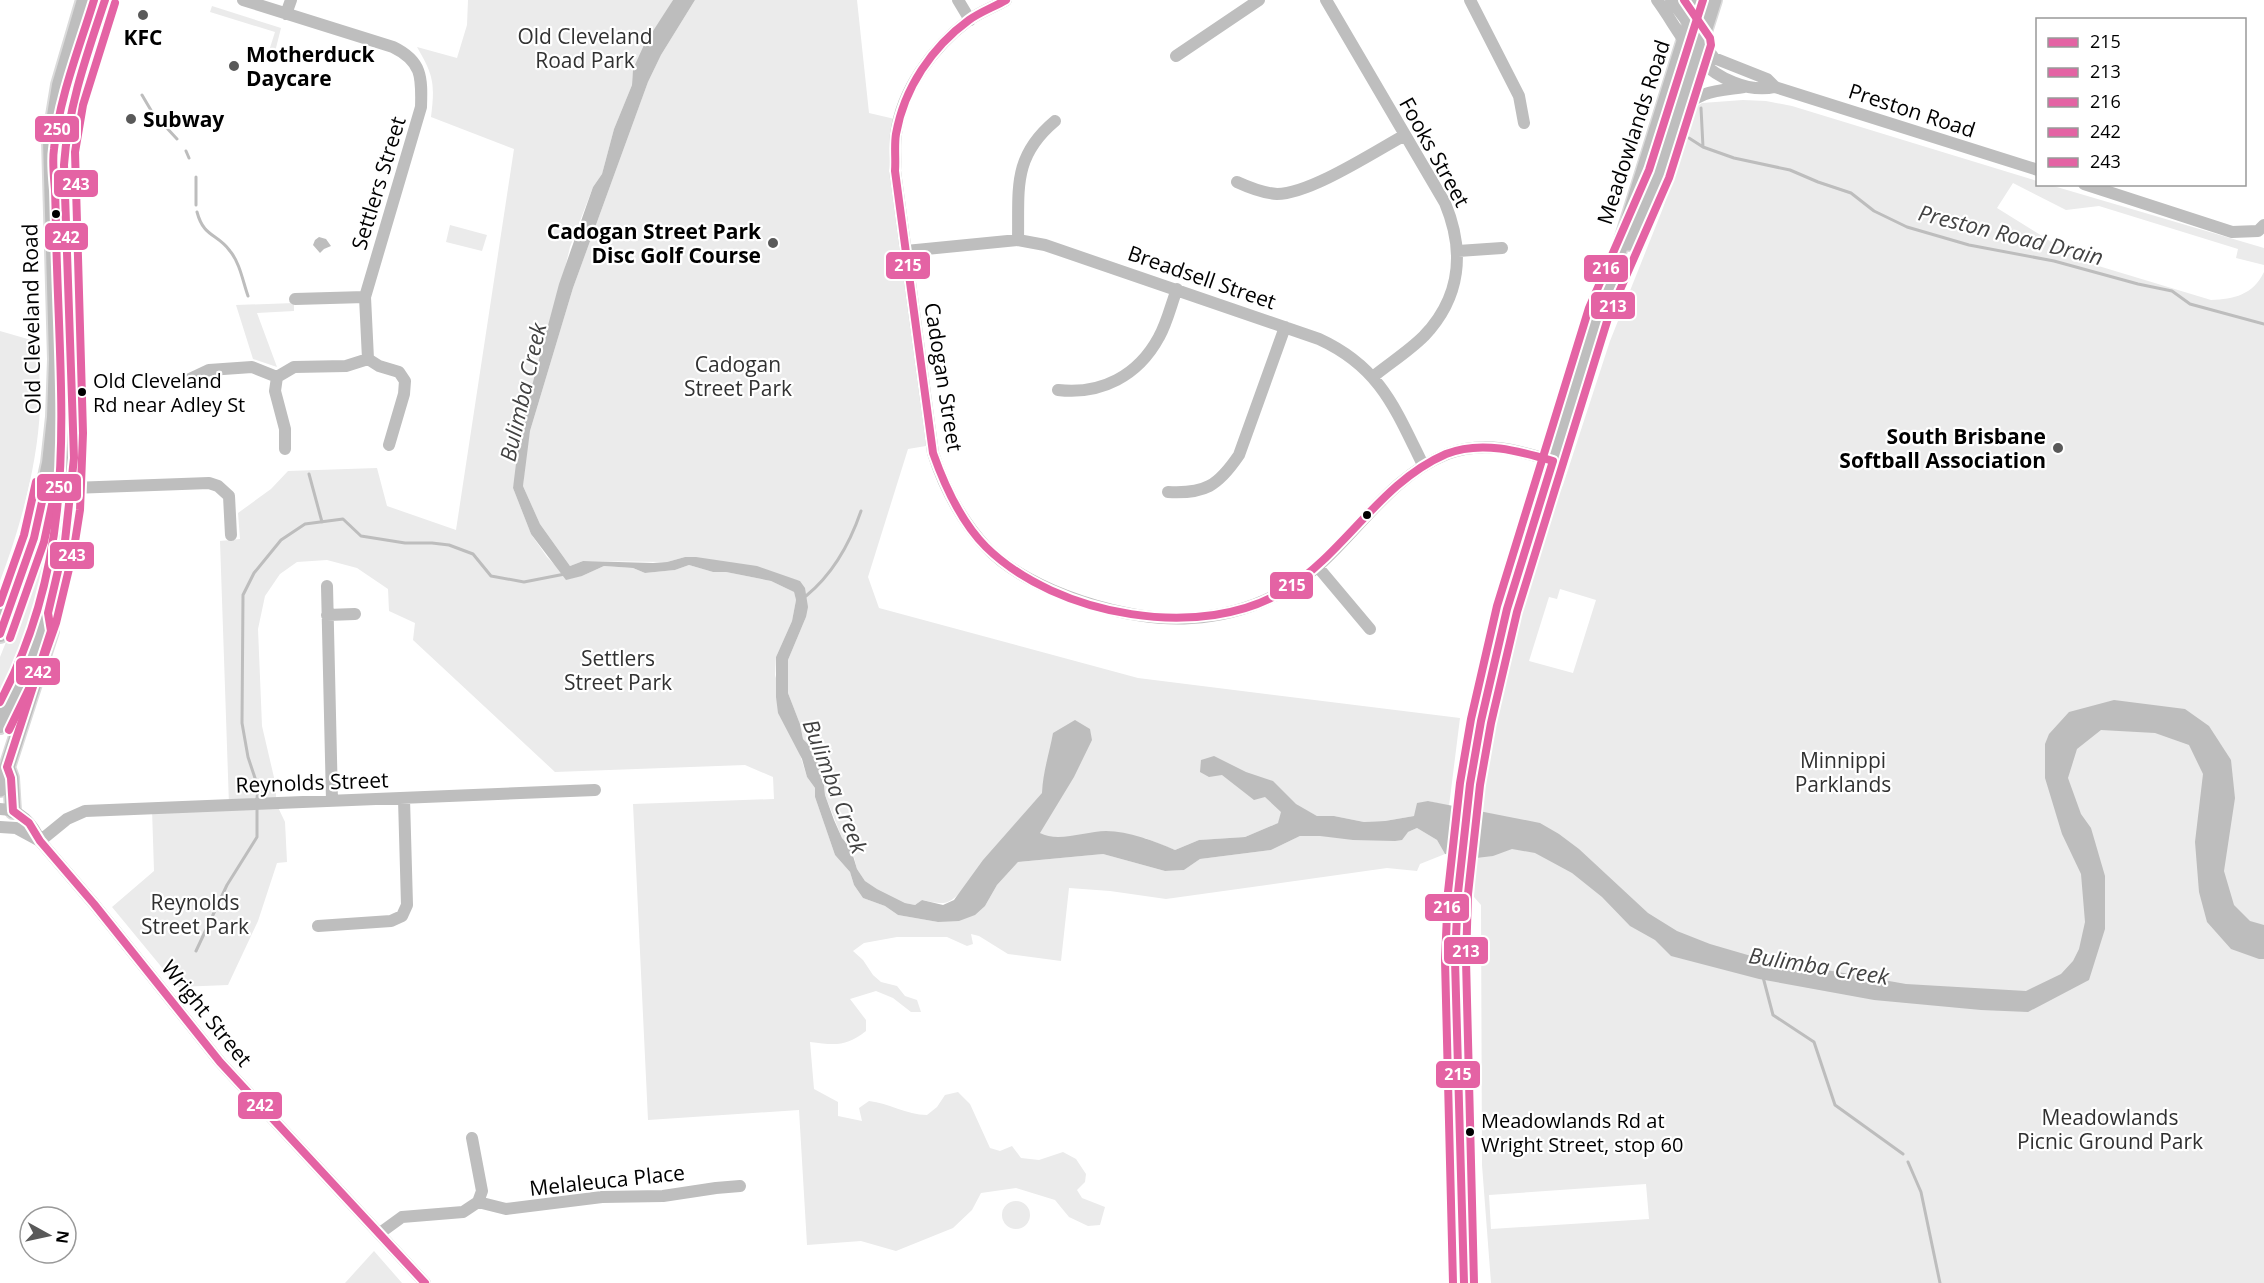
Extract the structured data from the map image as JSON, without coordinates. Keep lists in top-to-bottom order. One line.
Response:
{"streets":{"highway":["Old Cleveland Road"],"main road":["Meadowlands Road"],"street":["Preston Road","Fooks Street","Settlers Street","Breadsell Street","Cadogan Street","Reynolds Street","Wright Street","Melaleuca Place"]},"crossings":[["Preston Road","Meadowlands Road"],["Meadowlands Road","Cadogan Street"],["Fooks Street","Breadsell Street"],["Breadsell Street","Cadogan Street"],["Reynolds Street","Wright Street"]],"water":["Preston Road Drain","Bulimba Creek"],"parks":["Old Cleveland Road Park","Cadogan Street Park","Settlers Street Park","Minnippi Parklands","Reynolds Street Park","Meadowlands Picnic Ground Park"],"places":["KFC","Motherduck Daycare","Subway","Cadogan Street Park Disc Golf Course","Old Cleveland Rd near Adley St","South Brisbane Softball Association","Meadowlands Rd at Wright Street, stop 60"],"lines":["transit line 215","transit line 213","transit line 216","transit line 242","transit line 250","transit line 243"],"legend":["215","213","216","242","243"],"north":"right"}
